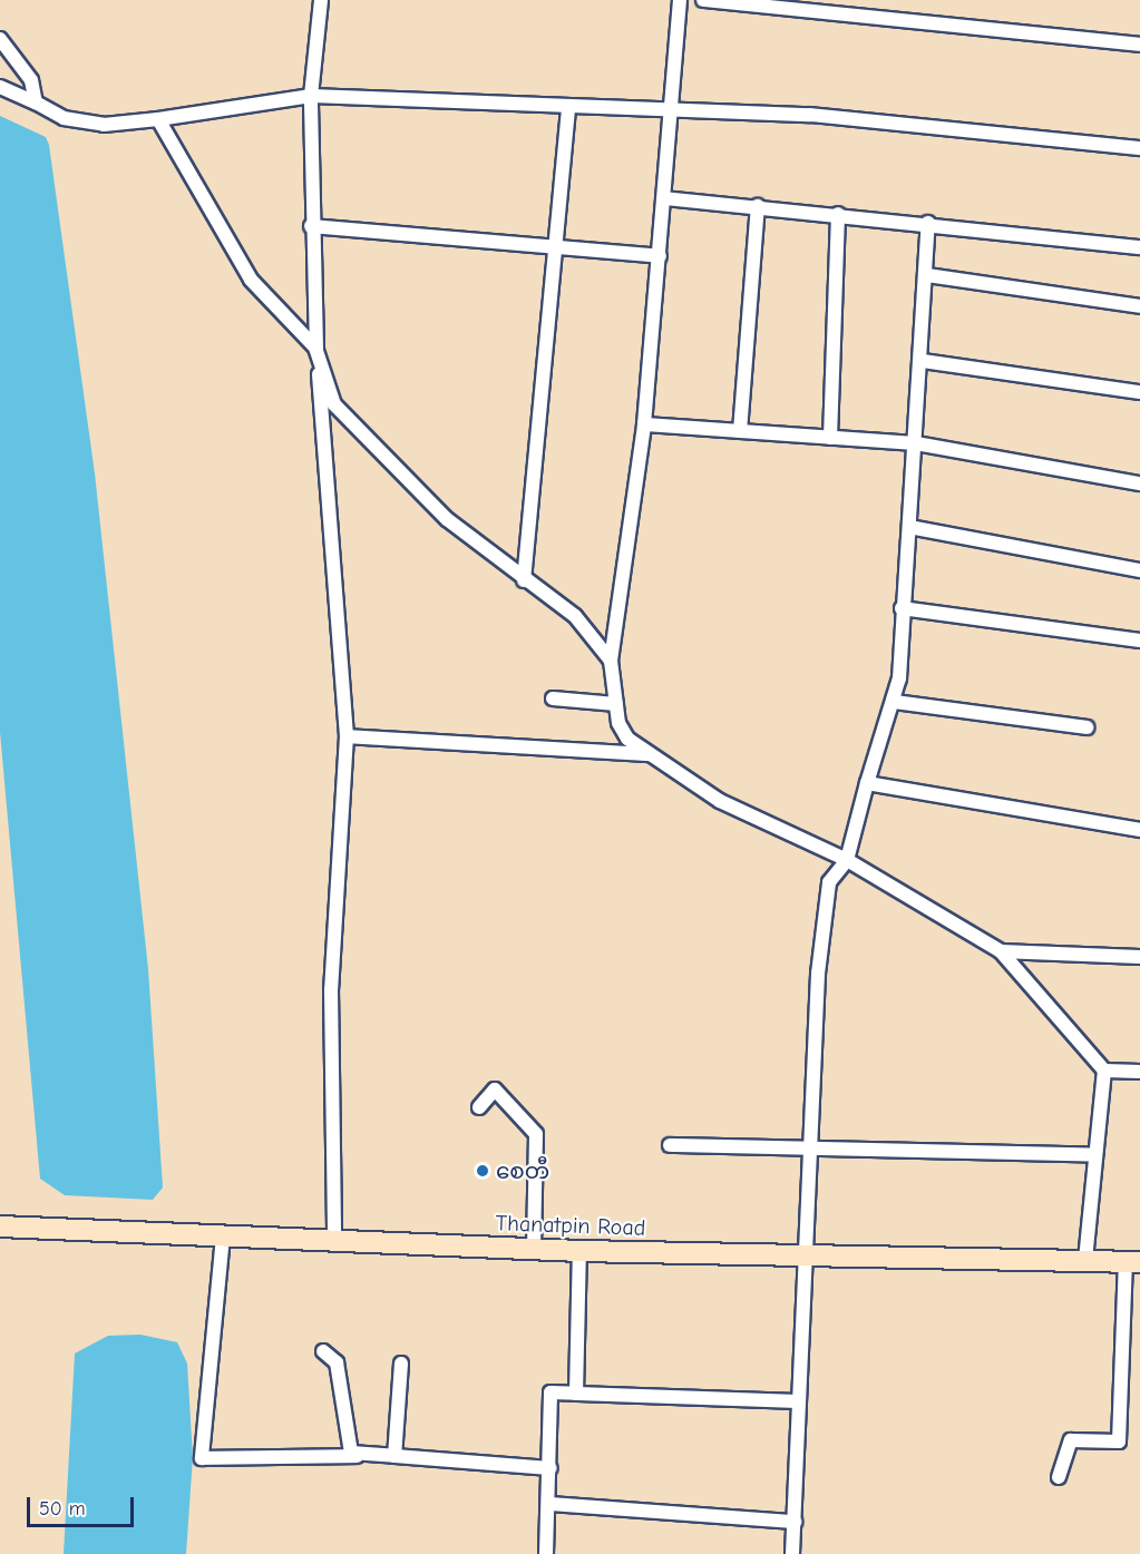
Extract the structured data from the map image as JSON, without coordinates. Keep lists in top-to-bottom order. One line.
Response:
{"streets":{"main road":["Thanatpin Road"]},"places":["စေတီ"],"scale_bar":"50 m"}
